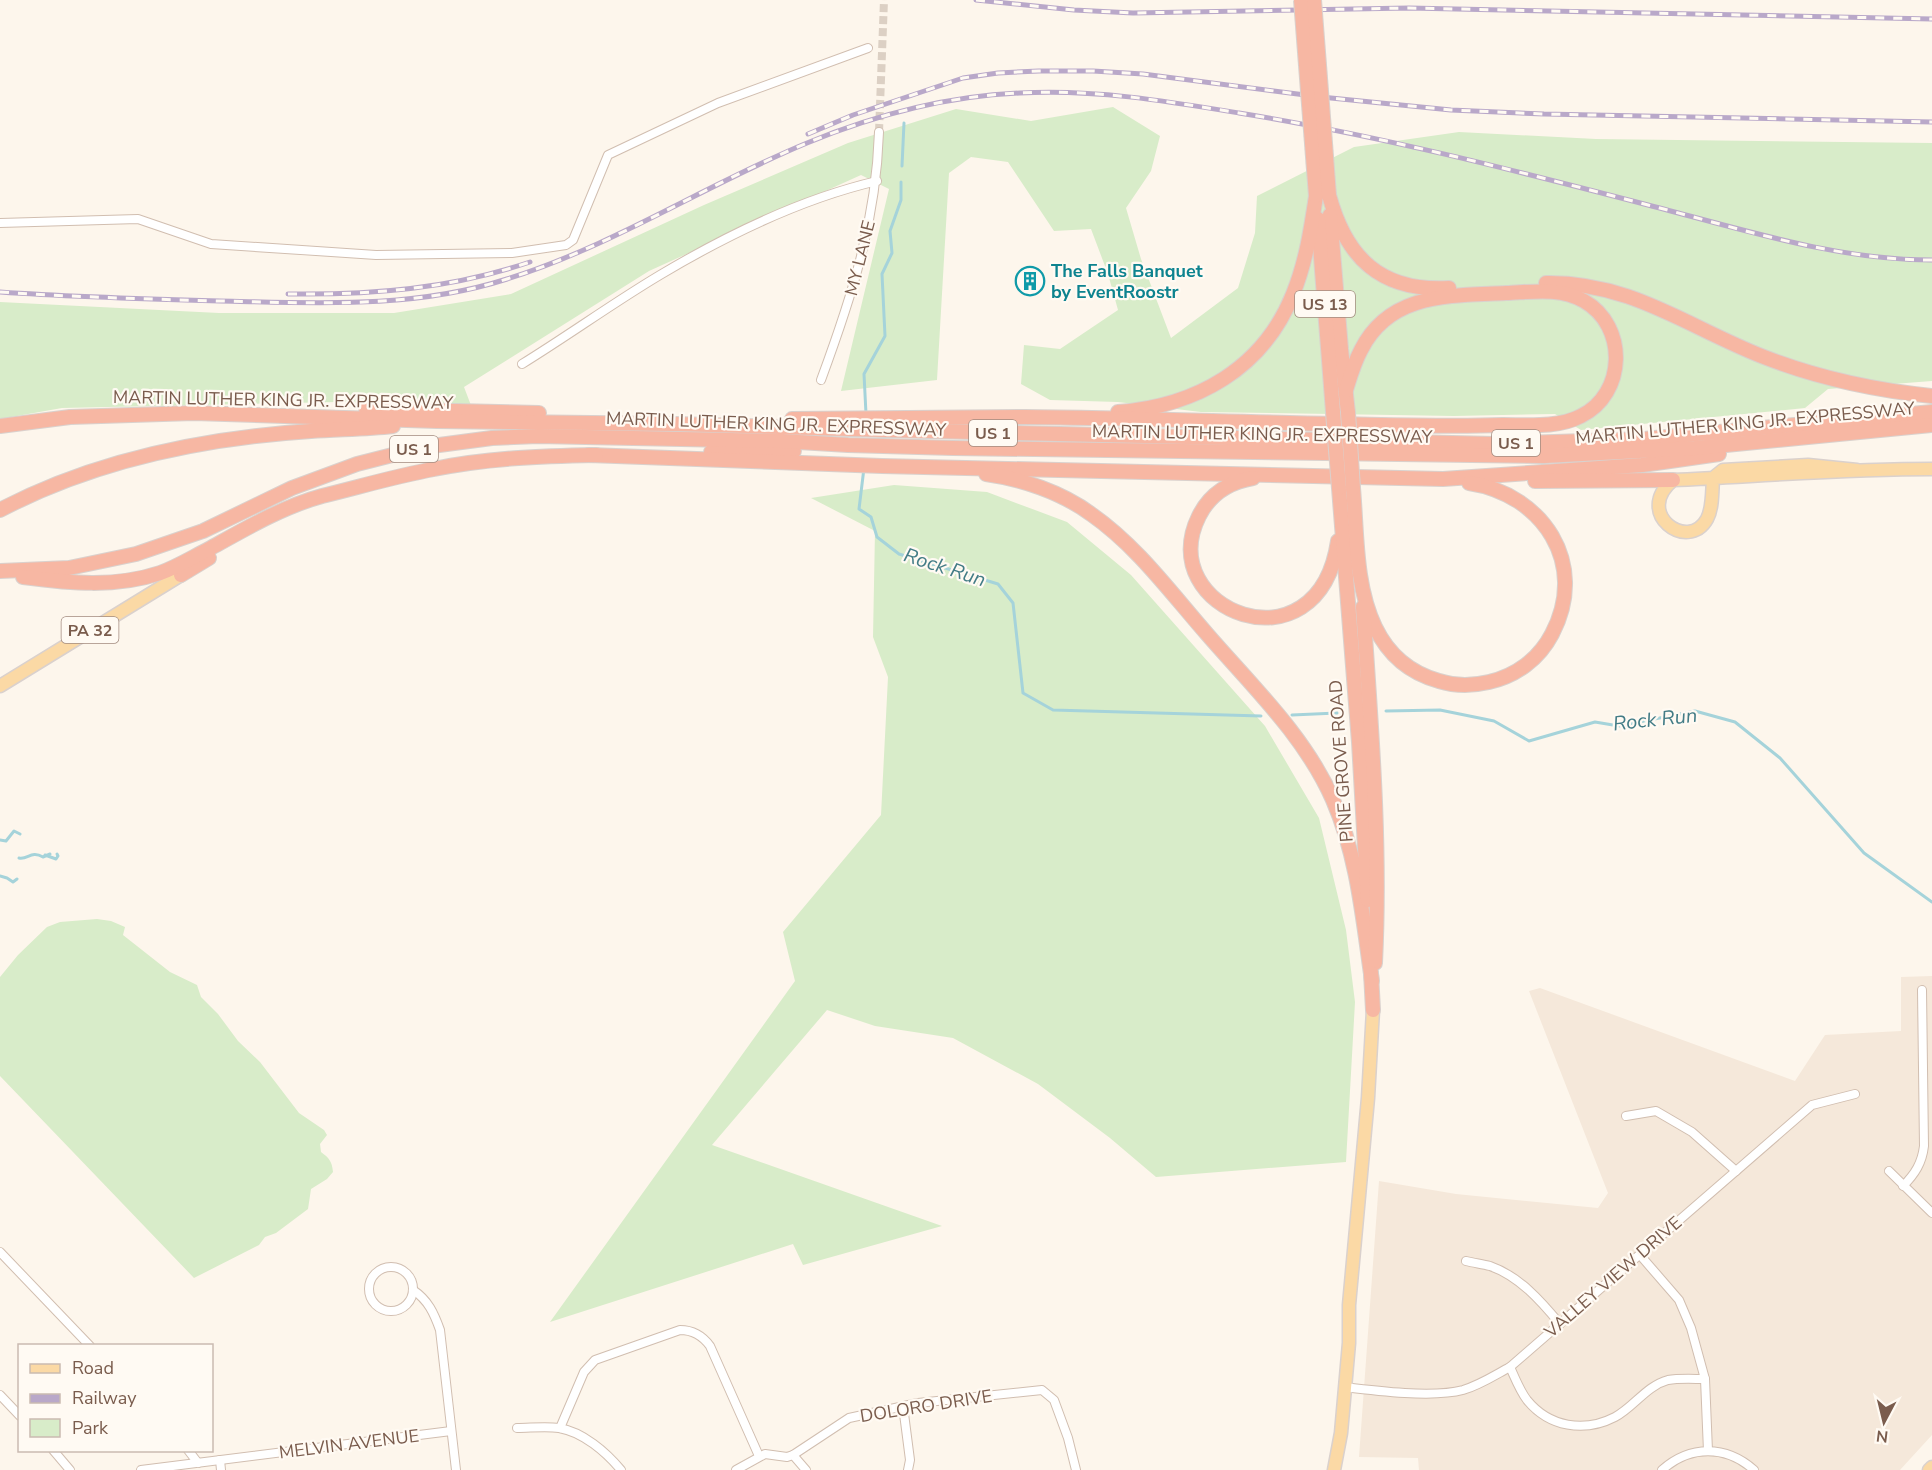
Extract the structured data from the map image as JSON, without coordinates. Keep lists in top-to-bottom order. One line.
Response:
{"streets":{"highway":["US 13","MARTIN LUTHER KING JR. EXPRESSWAY","US 1","PINE GROVE ROAD"],"main road":["PA 32"],"street":["MY LANE","VALLEY VIEW DRIVE","DOLORO DRIVE","MELVIN AVENUE"]},"crossings":[["US 13","PINE GROVE ROAD"],["PINE GROVE ROAD","VALLEY VIEW DRIVE"]],"water":["Rock Run"],"places":{"building":["The Falls Banquet by EventRoostr"]},"legend":["Road","Railway","Park"],"north":"bottom"}
